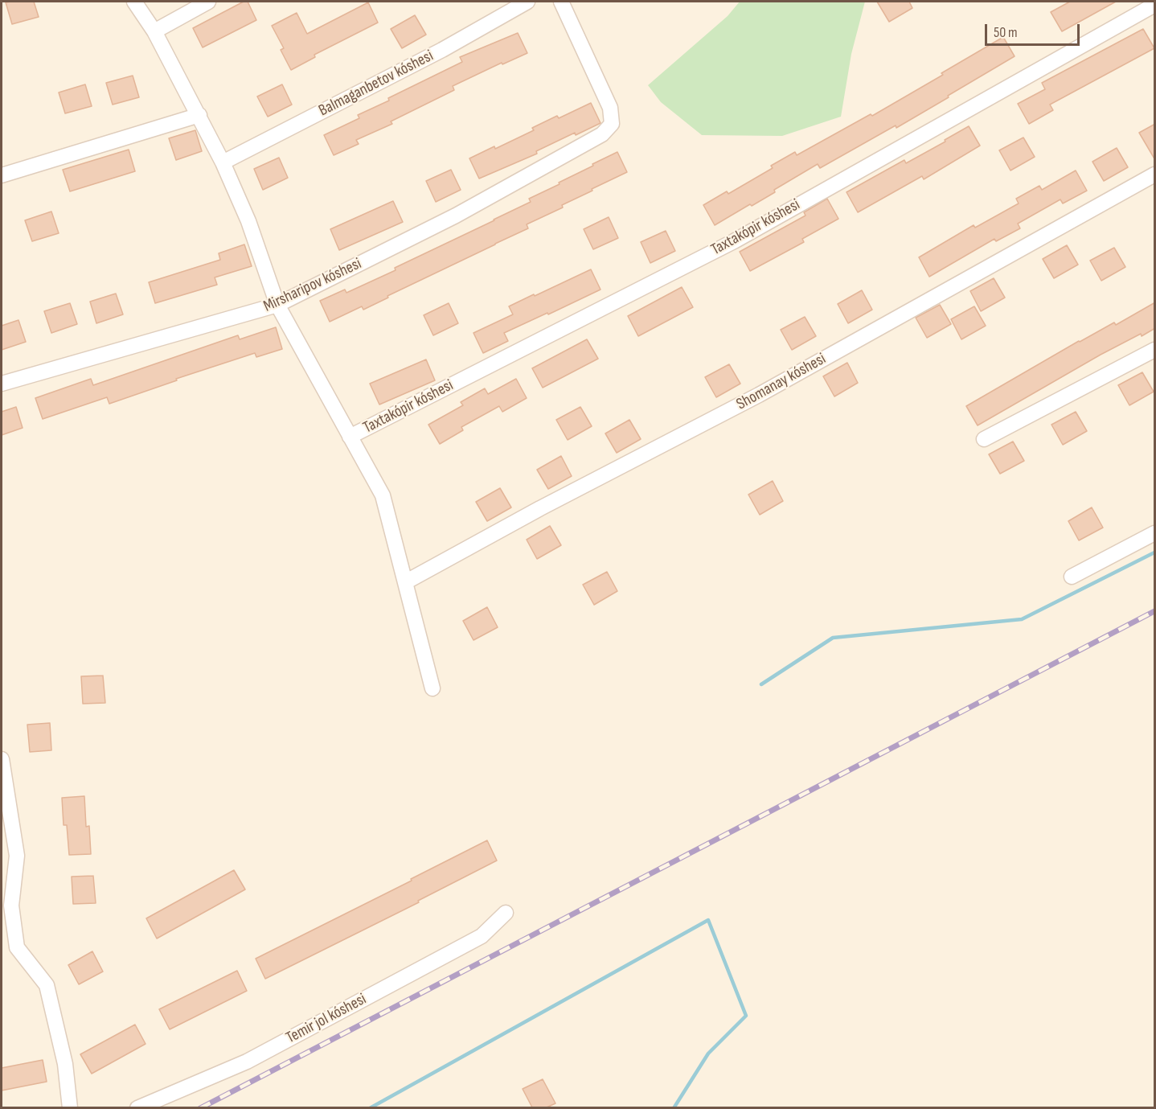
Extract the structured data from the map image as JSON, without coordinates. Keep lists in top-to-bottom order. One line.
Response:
{"streets":{"street":["Balmaganbetov kóshesi","Taxtakópir kóshesi","Mirsharipov kóshesi","Shomanay kóshesi","Temir jol kóshesi"]},"scale_bar":"50 m"}
